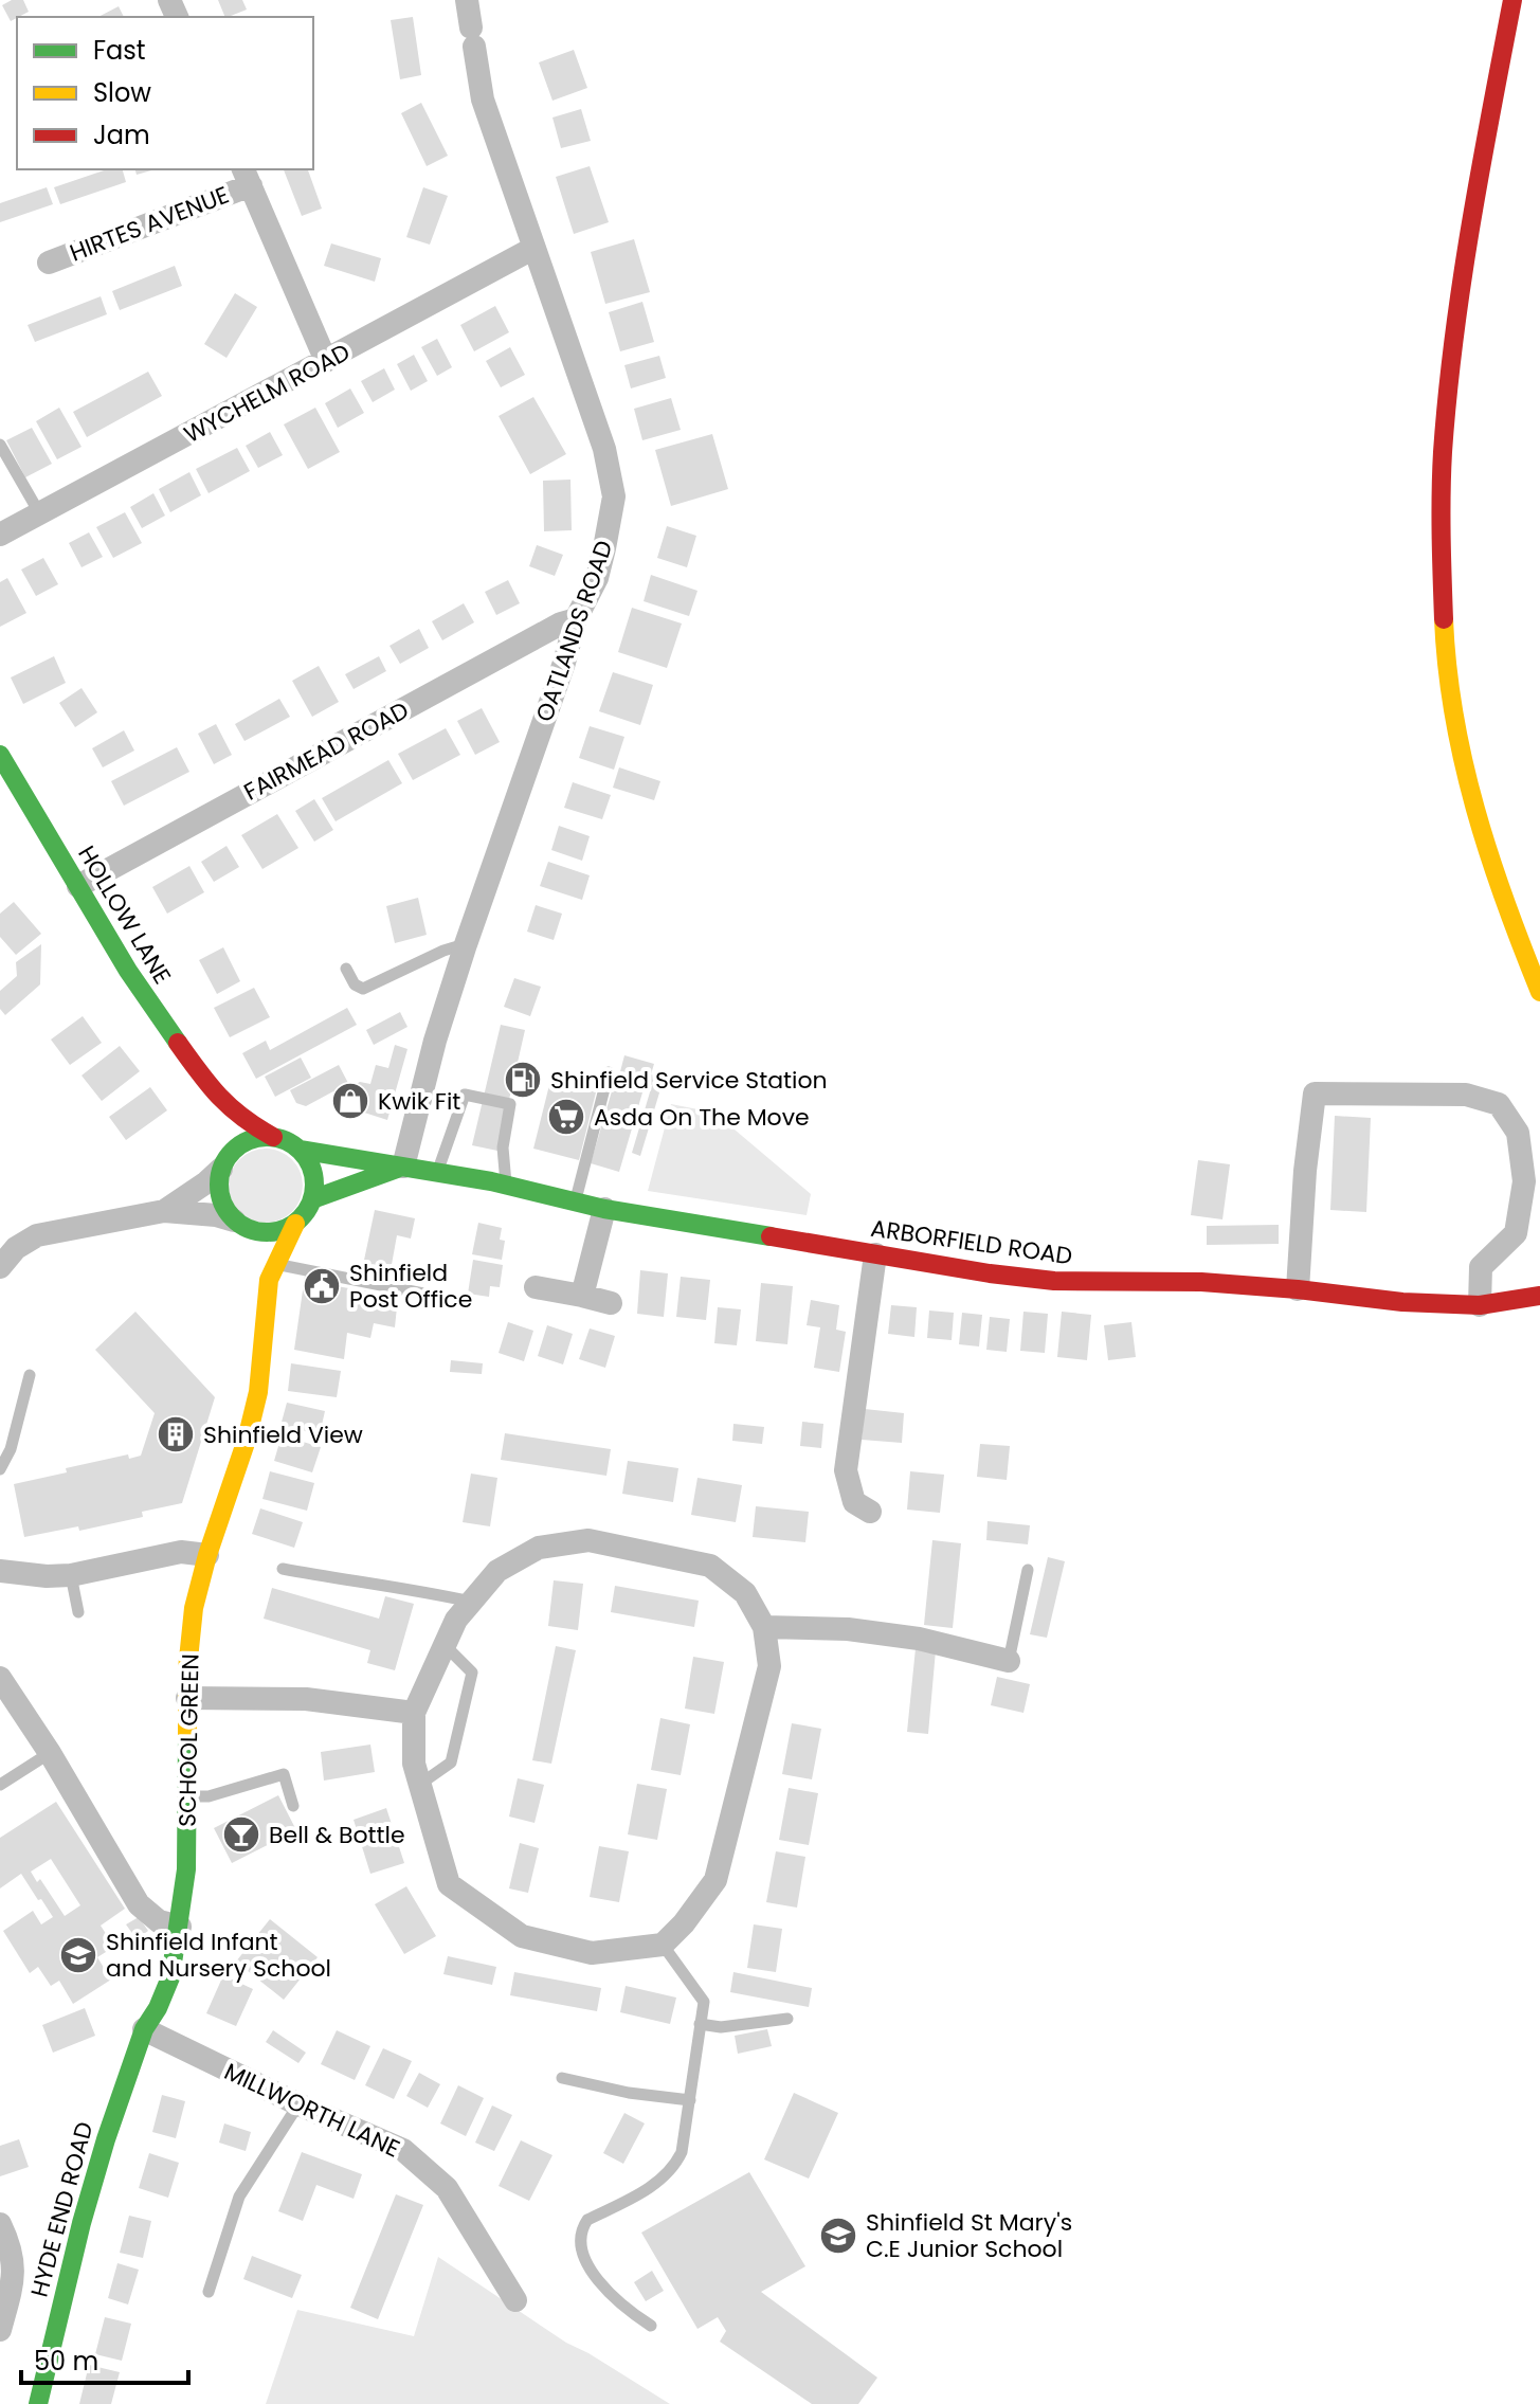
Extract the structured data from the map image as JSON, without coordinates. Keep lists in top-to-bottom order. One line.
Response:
{"streets":{"main road":["HOLLOW LANE","ARBORFIELD ROAD","SCHOOL GREEN","HYDE END ROAD"],"street":["HIRTES AVENUE","WYCHELM ROAD","OATLANDS ROAD","FAIRMEAD ROAD","MILLWORTH LANE"]},"crossings":[["WYCHELM ROAD","OATLANDS ROAD"],["OATLANDS ROAD","FAIRMEAD ROAD"],["OATLANDS ROAD","ARBORFIELD ROAD"],["FAIRMEAD ROAD","HOLLOW LANE"],["HOLLOW LANE","ARBORFIELD ROAD"],["HOLLOW LANE","SCHOOL GREEN"],["ARBORFIELD ROAD","SCHOOL GREEN"],["SCHOOL GREEN","MILLWORTH LANE"],["SCHOOL GREEN","HYDE END ROAD"],["MILLWORTH LANE","HYDE END ROAD"]],"places":{"fuel station":["Shinfield Service Station"],"shop":["Kwik Fit"],"supermarket":["Asda On The Move"],"public building":["Shinfield Post Office"],"building":["Shinfield View"],"bar":["Bell & Bottle"],"school or university":["Shinfield Infant and Nursery School","Shinfield St Mary's C.E Junior School"]},"legend":["Fast","Slow","Jam"],"scale_bar":"50 m"}
